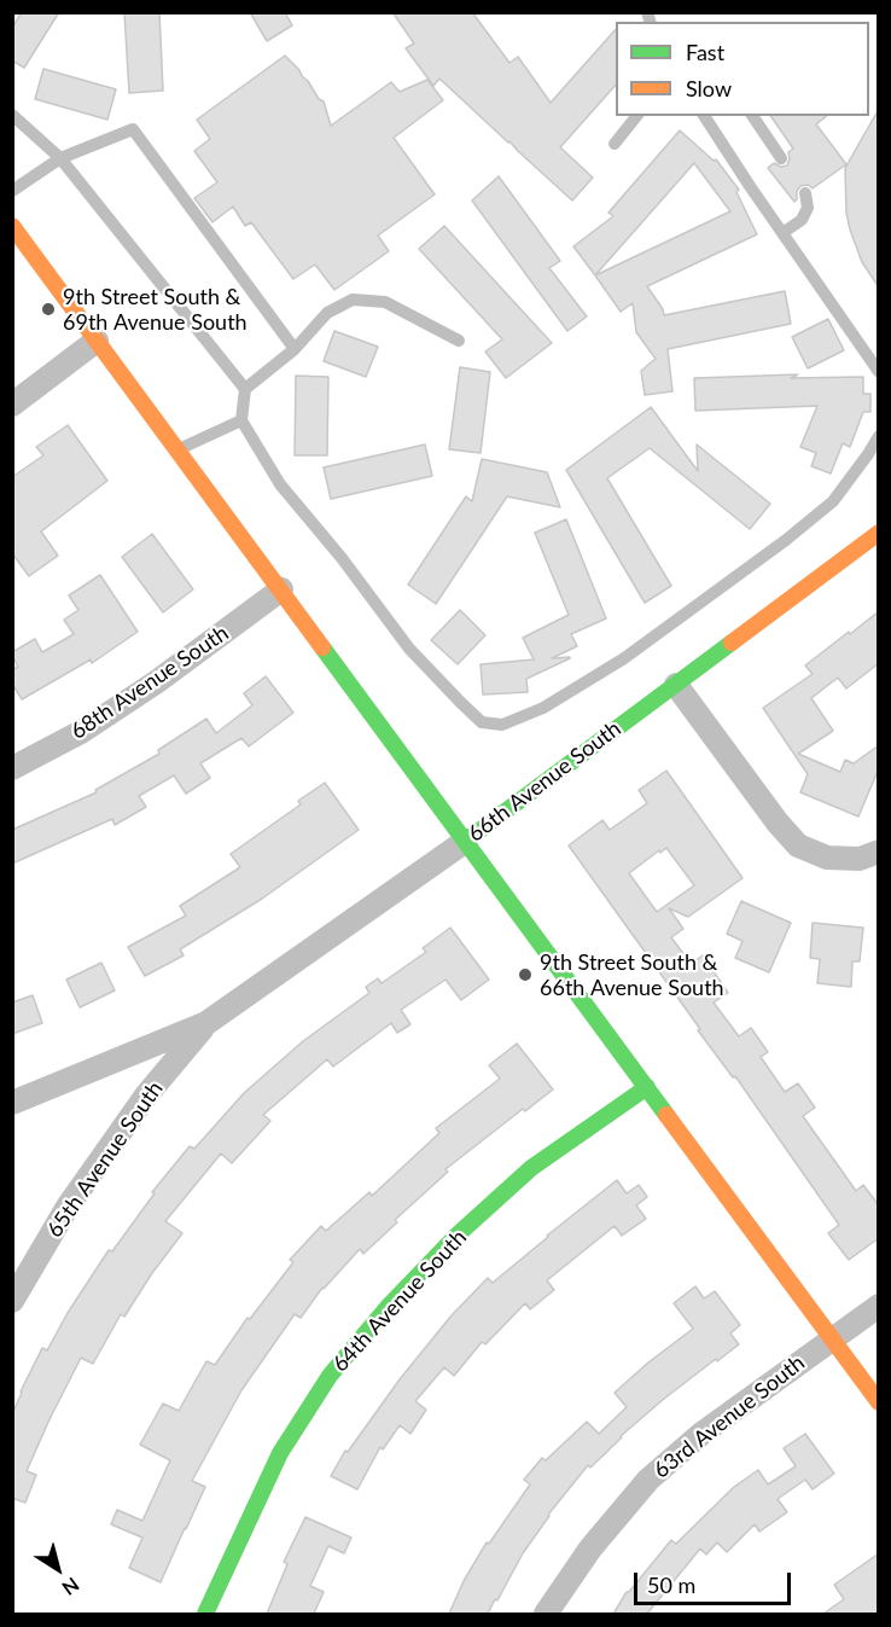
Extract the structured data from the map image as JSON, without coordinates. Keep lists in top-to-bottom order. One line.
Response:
{"streets":{"street":["68th Avenue South","66th Avenue South","65th Avenue South","64th Avenue South","63rd Avenue South"]},"crossings":[["66th Avenue South","65th Avenue South"]],"places":["9th Street South & 69th Avenue South","9th Street South & 66th Avenue South"],"legend":["Fast","Slow"],"scale_bar":"50 m","north":"bottom right"}
